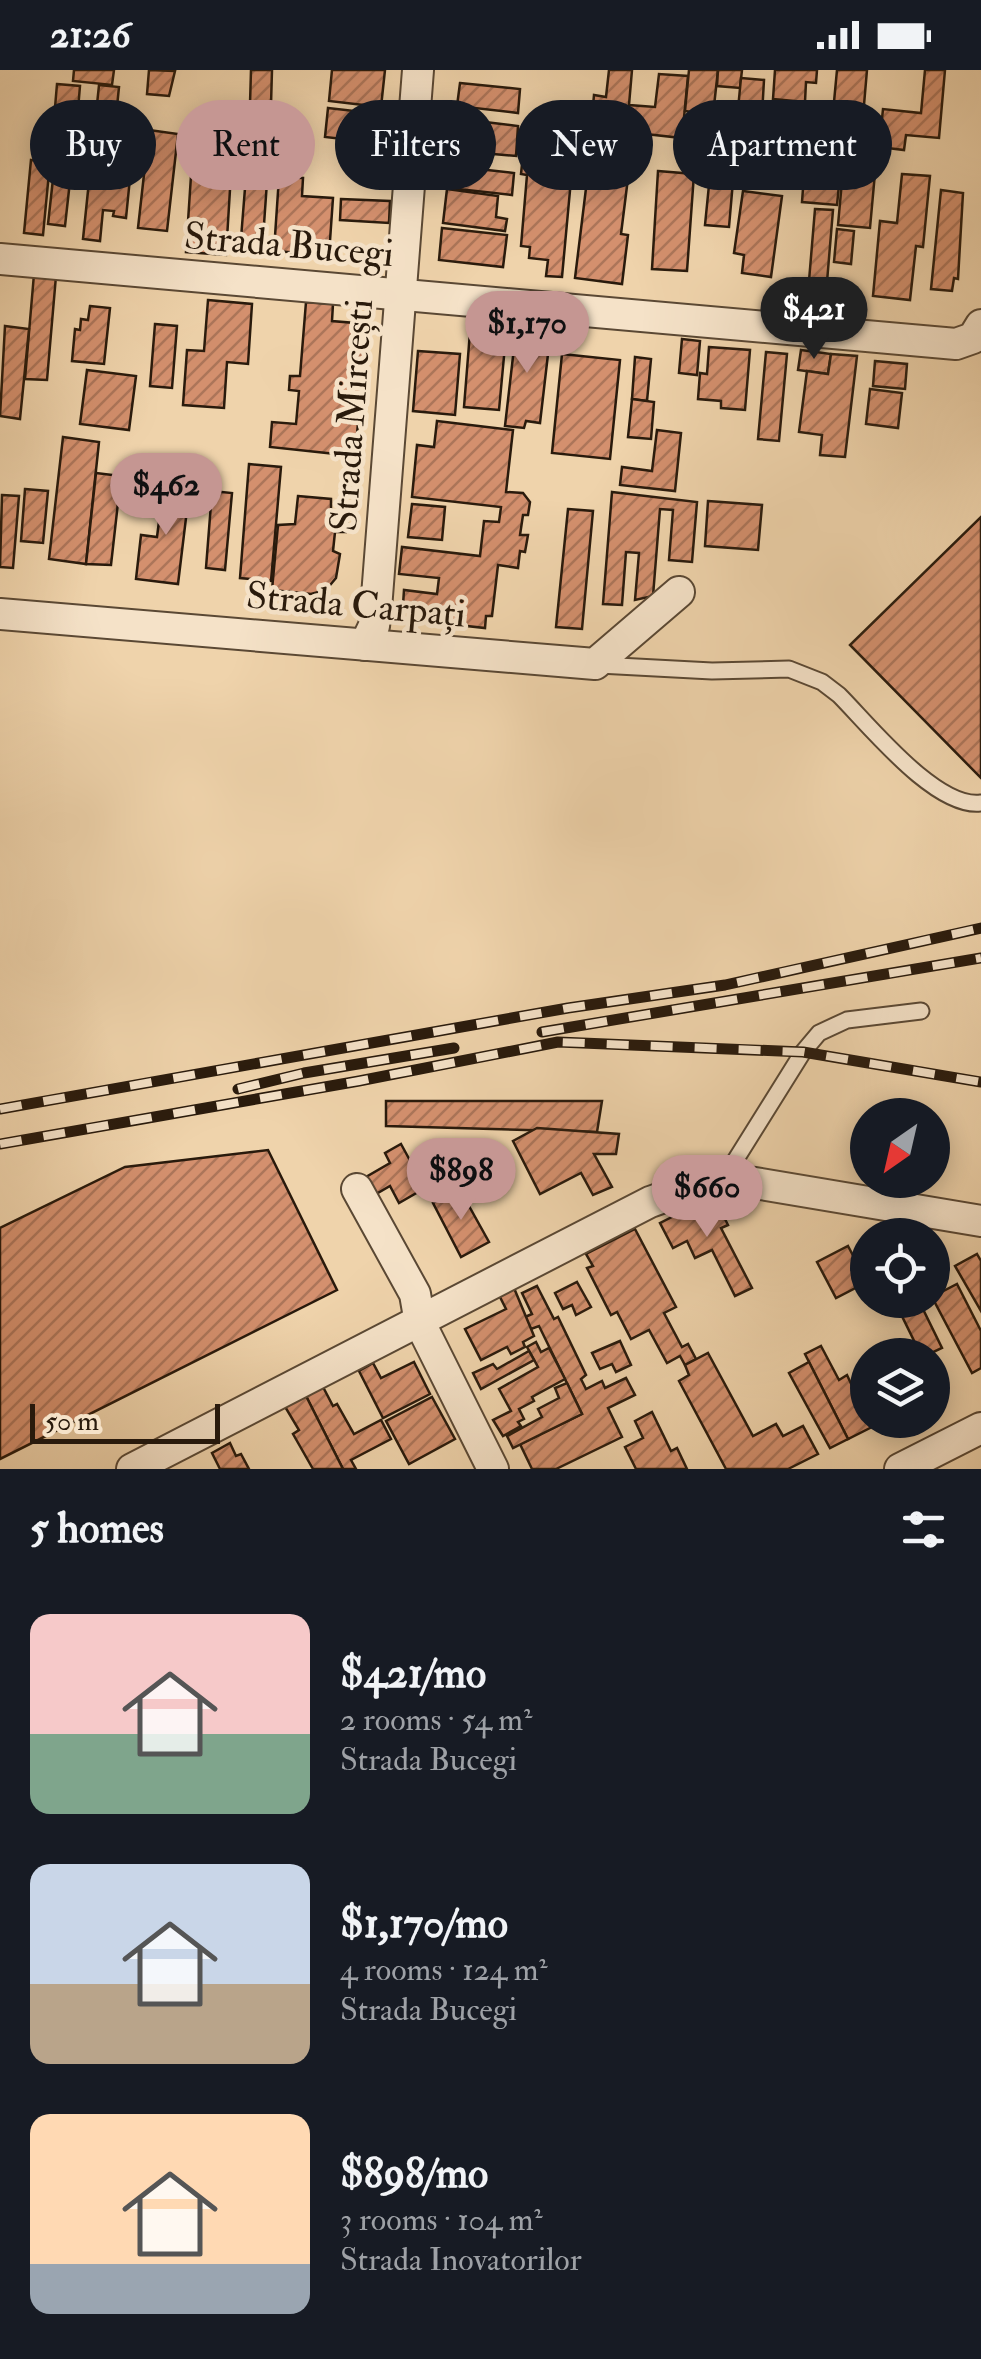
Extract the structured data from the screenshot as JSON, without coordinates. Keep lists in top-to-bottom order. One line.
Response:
{"streets":{"street":["Strada Bucegi","Strada Mircești","Strada Carpați"]},"crossings":[["Strada Bucegi","Strada Mircești"],["Strada Mircești","Strada Carpați"]],"scale_bar":"50 m","north":"bottom left","page":{"status":"21:26","chip":["Buy","Rent","Filters","New","Apartment"],"price":["$421","$1,170","$462","$898","$660"],"scale":"50 m","heading":"5 homes","list":[{"name":"$421/mo","note":"2 rooms · 54 m² · Strada Bucegi"},{"name":"$1,170/mo","note":"4 rooms · 124 m² · Strada Bucegi"},{"name":"$898/mo","note":"3 rooms · 104 m² · Strada Inovatorilor"}]}}
